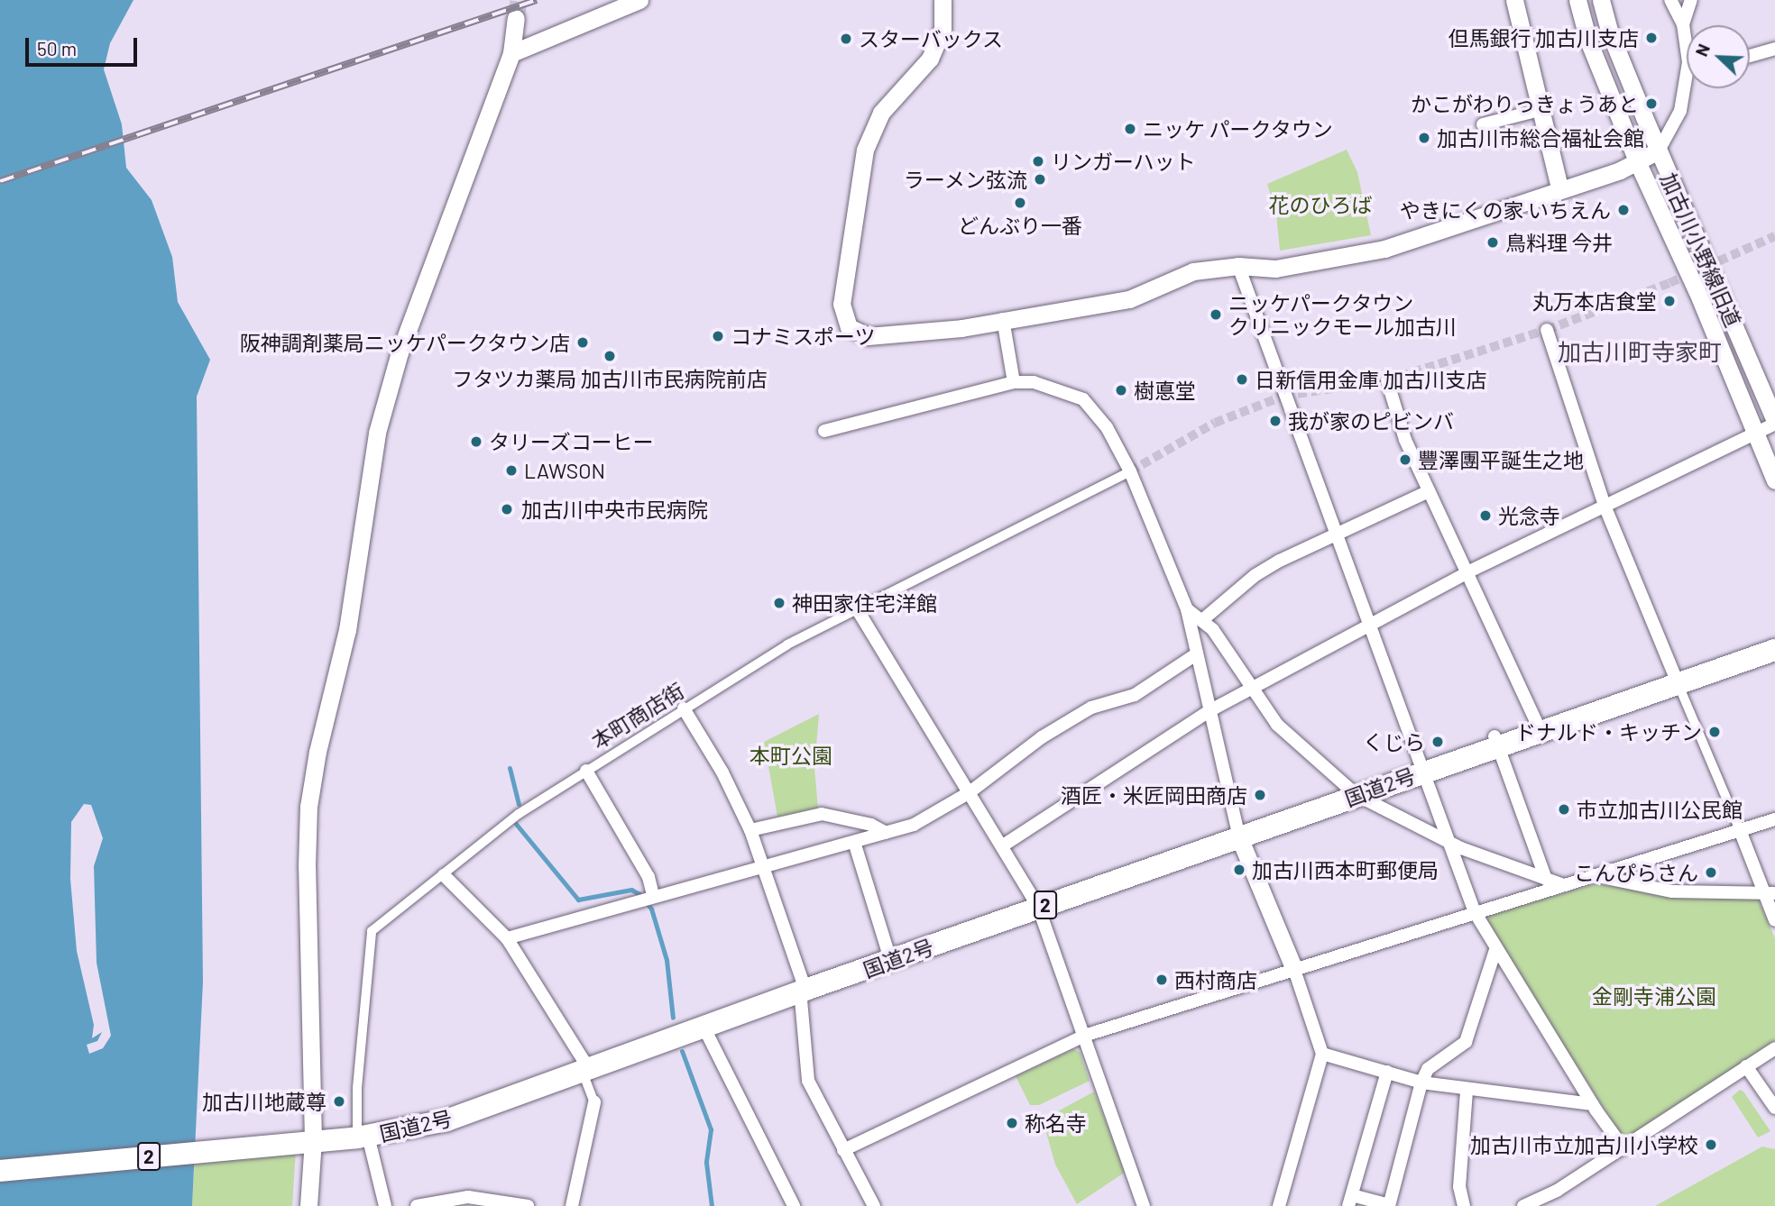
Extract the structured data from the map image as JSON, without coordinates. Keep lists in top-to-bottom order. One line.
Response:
{"streets":{"highway":["国道2号","2"],"street":["加古川小野線旧道","本町商店街"]},"crossings":[["本町商店街","国道2号"]],"districts":["加古川町寺家町"],"parks":["花のひろば","本町公園","金剛寺浦公園"],"places":["但馬銀行 加古川支店","スターバックス","かこがわりっきょうあと","ニッケ パークタウン","加古川市総合福祉会館","リンガーハット","ラーメン弦流","どんぶり一番","やきにくの家 いちえん","鳥料理 今井","丸万本店食堂","ニッケパークタウン クリニックモール加古川","コナミスポーツ","阪神調剤薬局ニッケパークタウン店","フタツカ薬局 加古川市民病院前店","日新信用金庫 加古川支店","樹悳堂","我が家のピビンバ","タリーズコーヒー","豐澤團平誕生之地","LAWSON","加古川中央市民病院","光念寺","神田家住宅洋館","ドナルド・キッチン","くじら","酒匠・米匠岡田商店","市立加古川公民館","加古川西本町郵便局","こんぴらさん","西村商店","加古川地蔵尊","称名寺","加古川市立加古川小学校"],"scale_bar":"50 m","north":"top left"}
